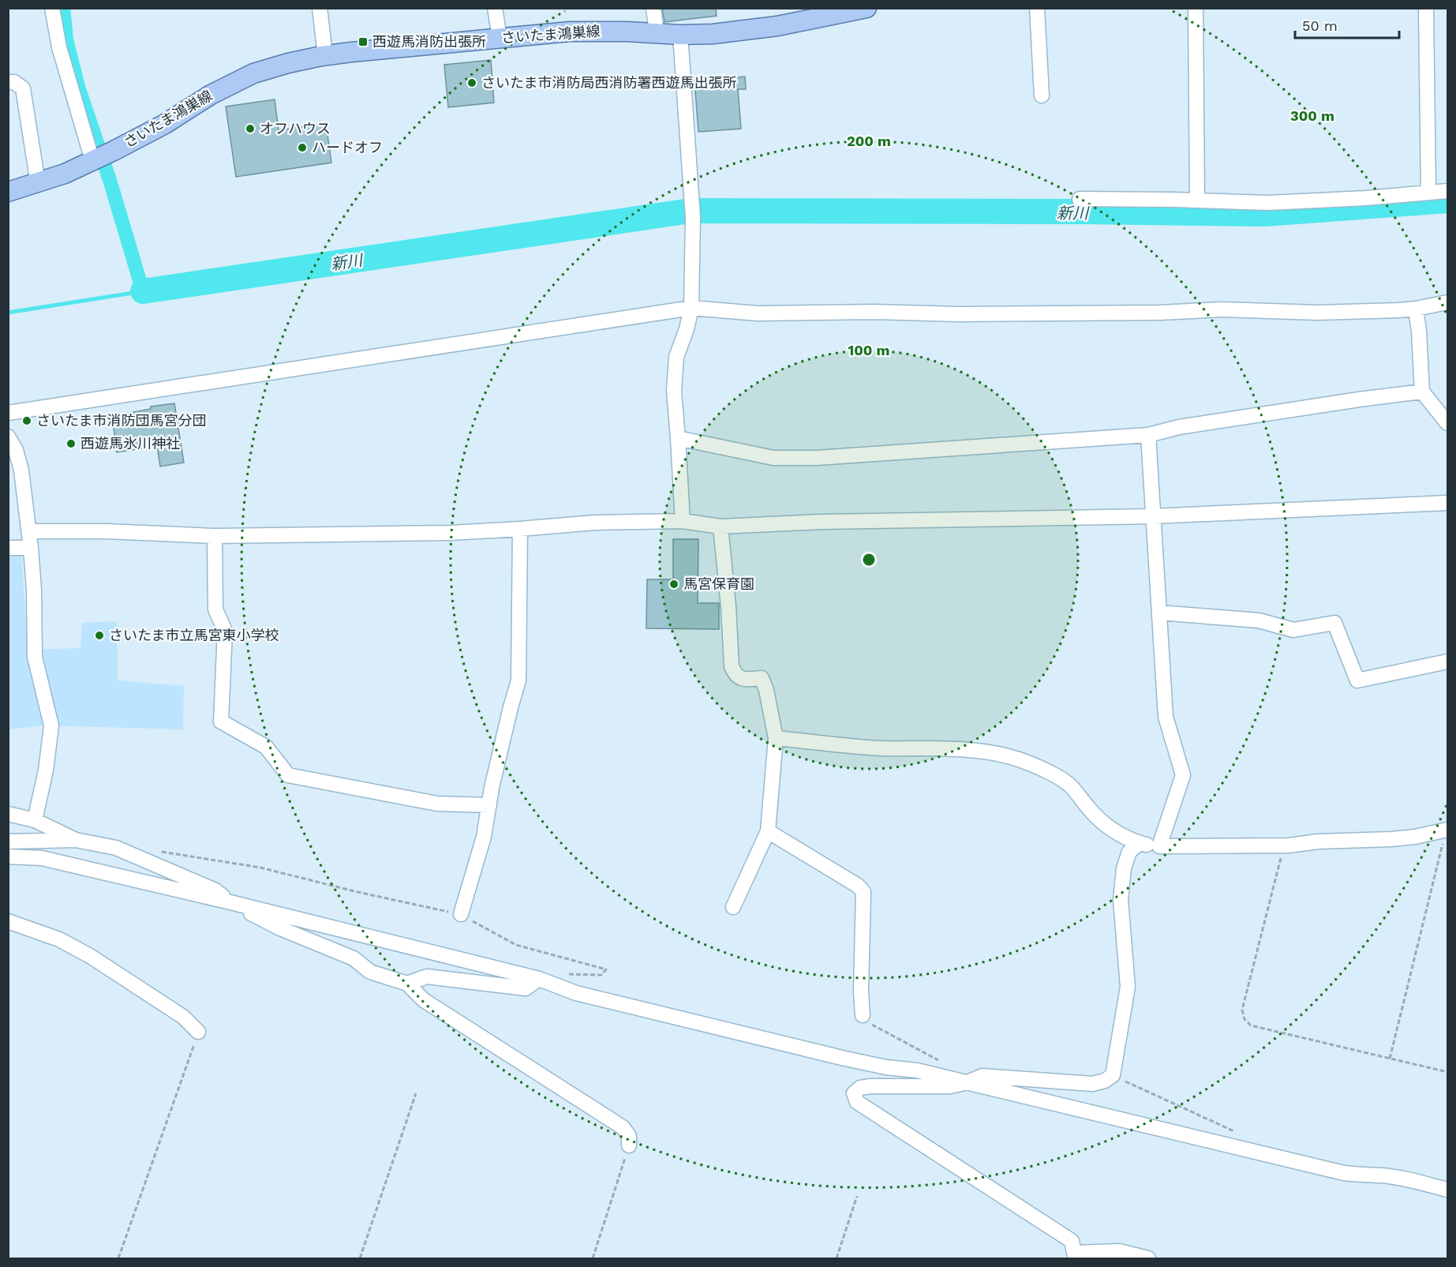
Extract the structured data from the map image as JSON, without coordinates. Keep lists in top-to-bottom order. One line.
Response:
{"streets":{"main road":["さいたま鴻巣線"]},"water":["新川"],"places":{"transit":["西遊馬消防出張所"],"other":["さいたま市消防局西消防署西遊馬出張所","オフハウス","ハードオフ","さいたま市消防団馬宮分団","西遊馬氷川神社","馬宮保育園","さいたま市立馬宮東小学校"]},"scale_bar":"50 m","rings":["300 m","200 m","100 m"]}
